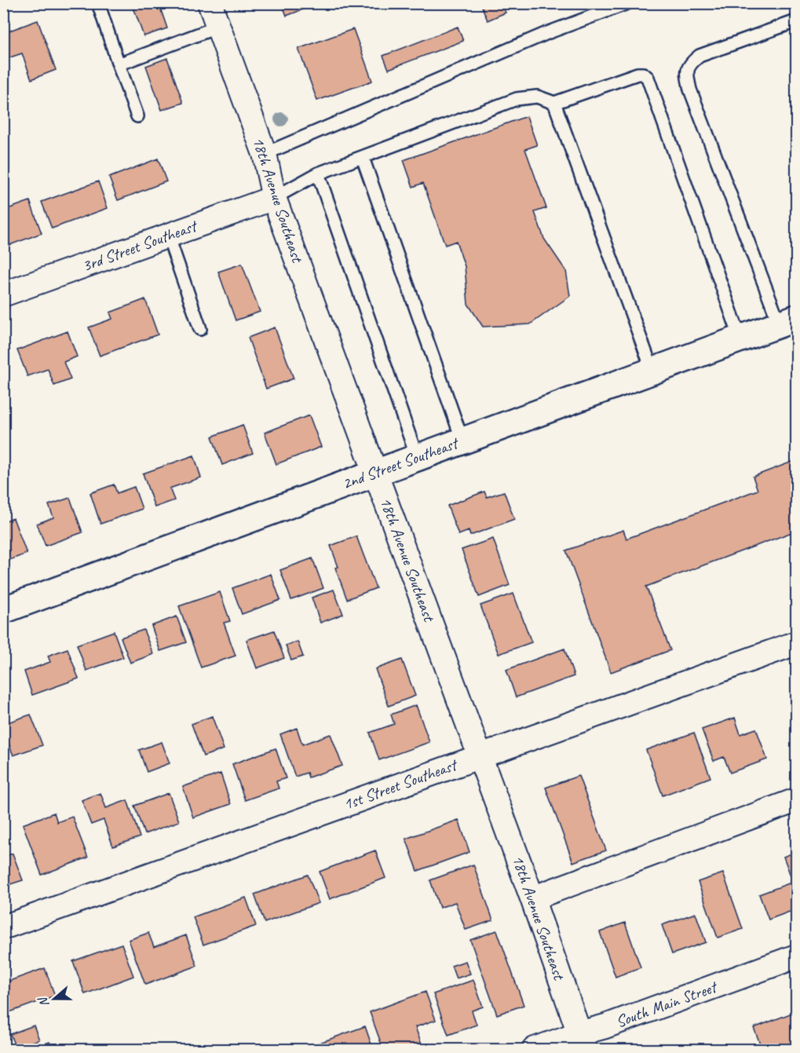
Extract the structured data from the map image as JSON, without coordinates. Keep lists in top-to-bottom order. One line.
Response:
{"streets":{"street":["18th Avenue Southeast","3rd Street Southeast","2nd Street Southeast","1st Street Southeast","South Main Street"]},"crossings":[["18th Avenue Southeast","3rd Street Southeast"],["18th Avenue Southeast","2nd Street Southeast"],["18th Avenue Southeast","1st Street Southeast"],["18th Avenue Southeast","South Main Street"]],"north":"left"}
